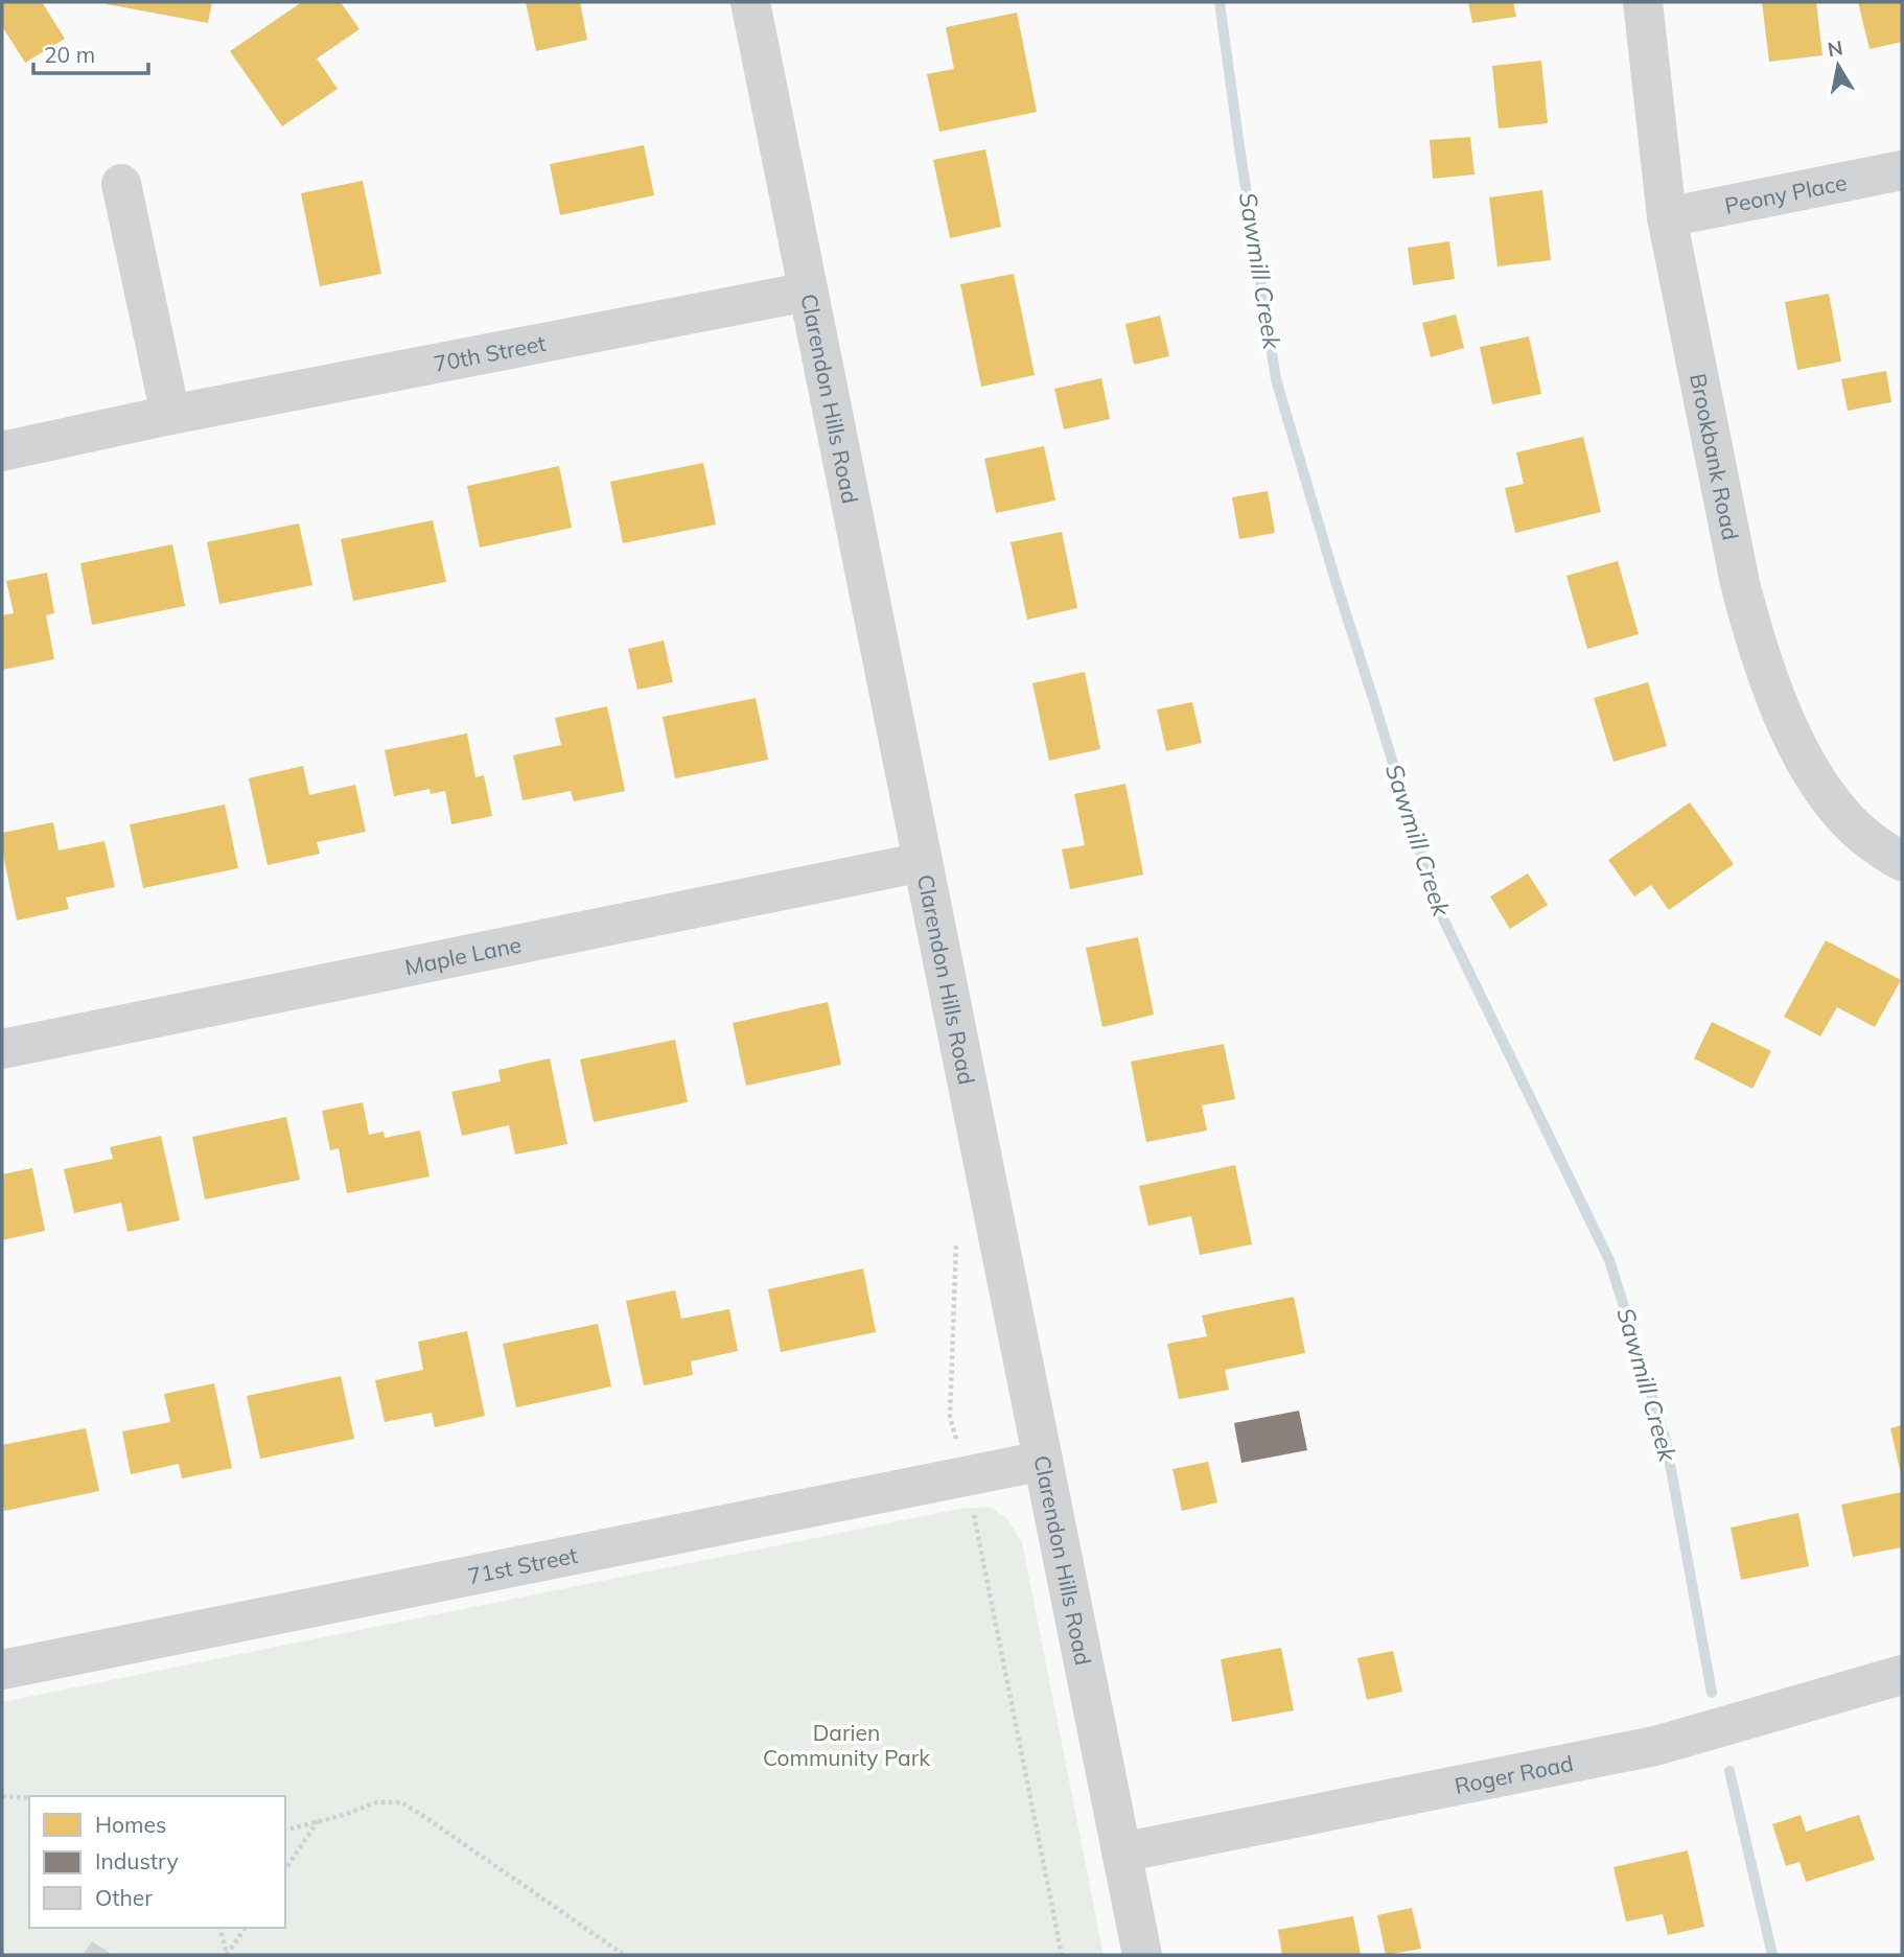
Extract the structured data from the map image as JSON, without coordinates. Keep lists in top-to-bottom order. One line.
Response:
{"streets":{"street":["Peony Place","70th Street","Clarendon Hills Road","Brookbank Road","Maple Lane","71st Street","Roger Road"]},"crossings":[["Peony Place","Brookbank Road"],["70th Street","Clarendon Hills Road"],["Clarendon Hills Road","Maple Lane"],["Clarendon Hills Road","71st Street"],["Clarendon Hills Road","Roger Road"]],"water":["Sawmill Creek"],"parks":["Darien Community Park"],"legend":["Homes","Industry","Other"],"scale_bar":"20 m","north":"top"}
